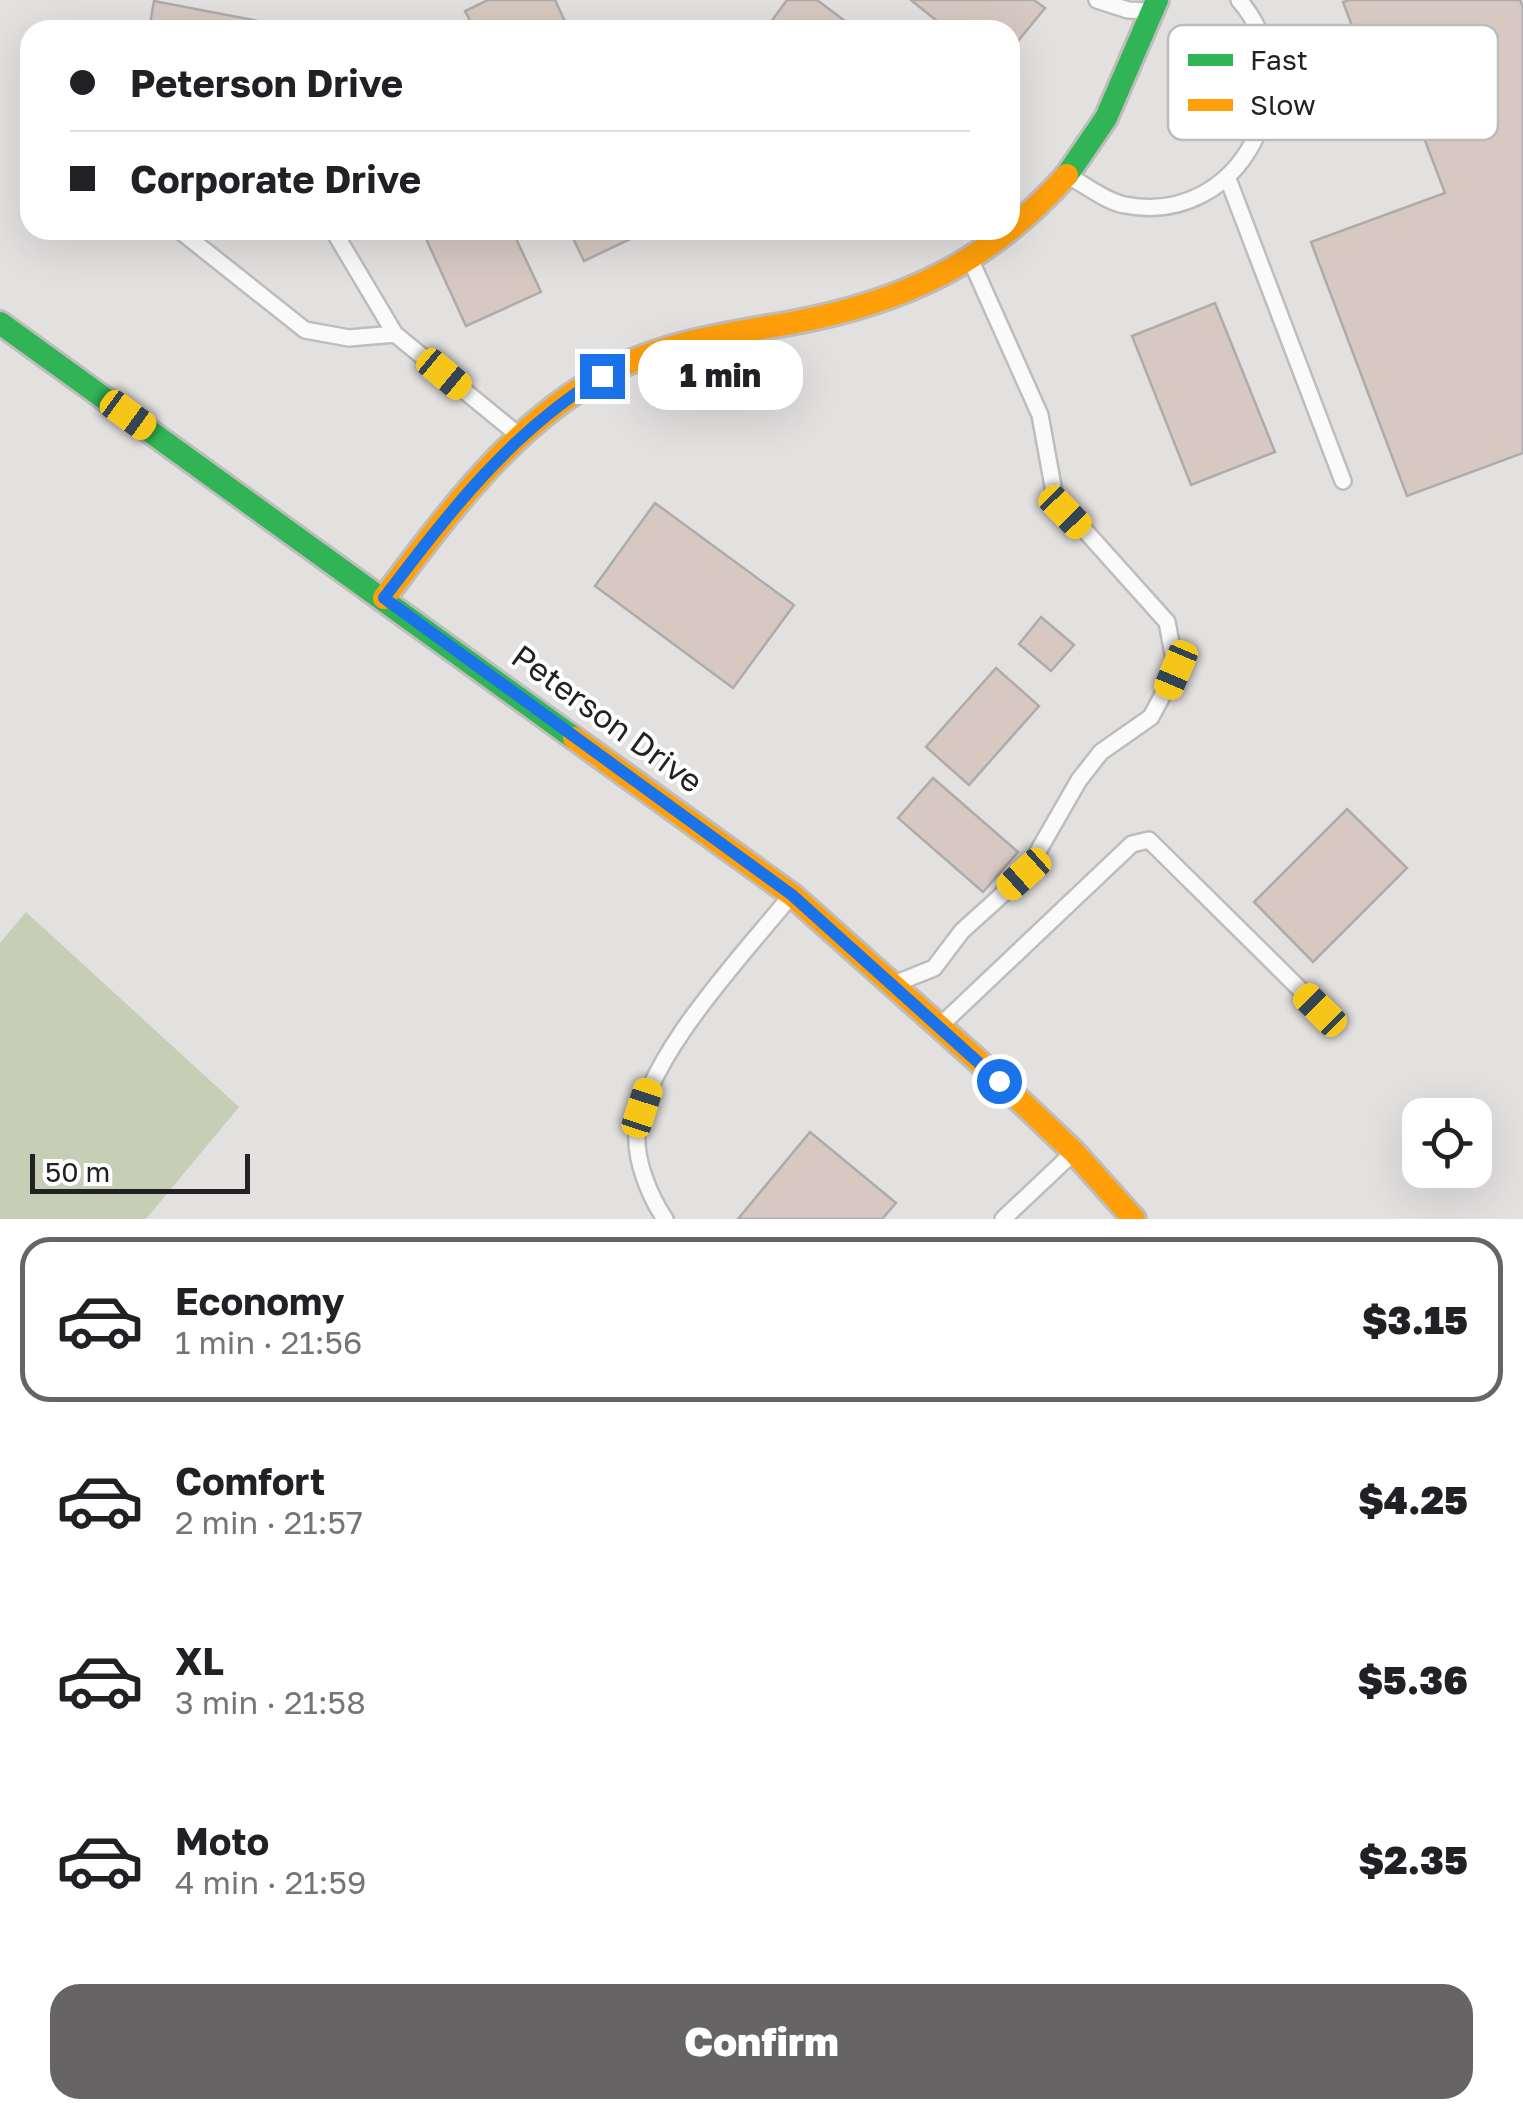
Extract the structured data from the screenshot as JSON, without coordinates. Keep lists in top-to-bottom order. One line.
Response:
{"streets":{"street":["Peterson Drive"]},"legend":["Fast","Slow"],"scale_bar":"50 m","page":{"banner":["Peterson Drive","Corporate Drive"],"bubble":"1 min","scale":"50 m","list":[{"name":"Economy","note":"1 min · 21:56","value":"$3.15"},{"name":"Comfort","note":"2 min · 21:57","value":"$4.25"},{"name":"XL","note":"3 min · 21:58","value":"$5.36"},{"name":"Moto","note":"4 min · 21:59","value":"$2.35"}],"buttons":"Confirm"}}
